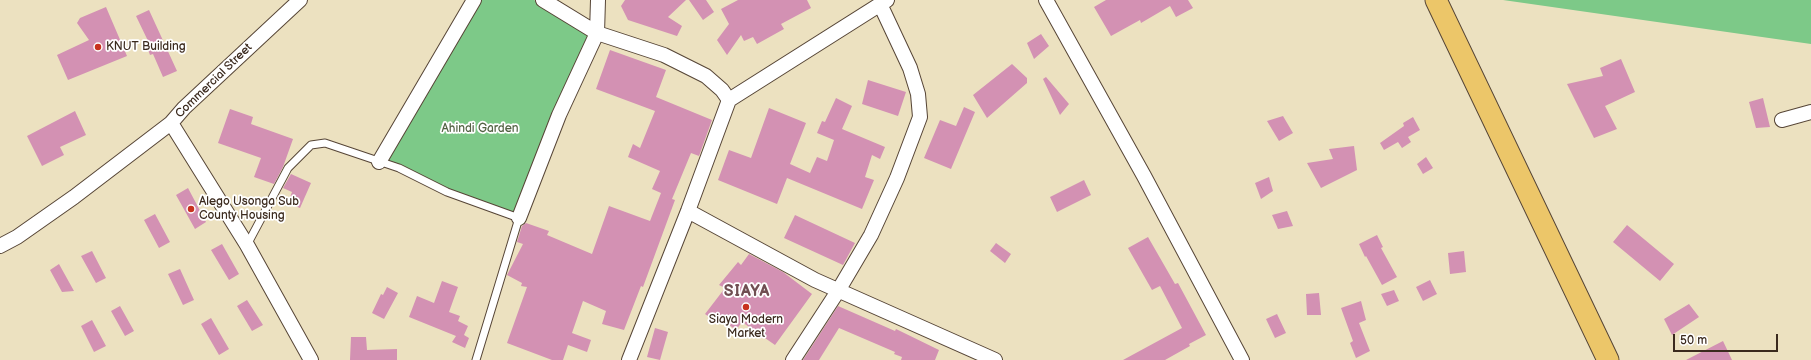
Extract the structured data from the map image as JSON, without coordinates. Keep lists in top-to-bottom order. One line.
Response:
{"streets":{"street":["Commercial Street"]},"districts":["SIAYA"],"parks":["Ahindi Garden"],"places":["KNUT Building","Alego Usonga Sub County Housing","Siaya Modern Market"],"scale_bar":"50 m"}
